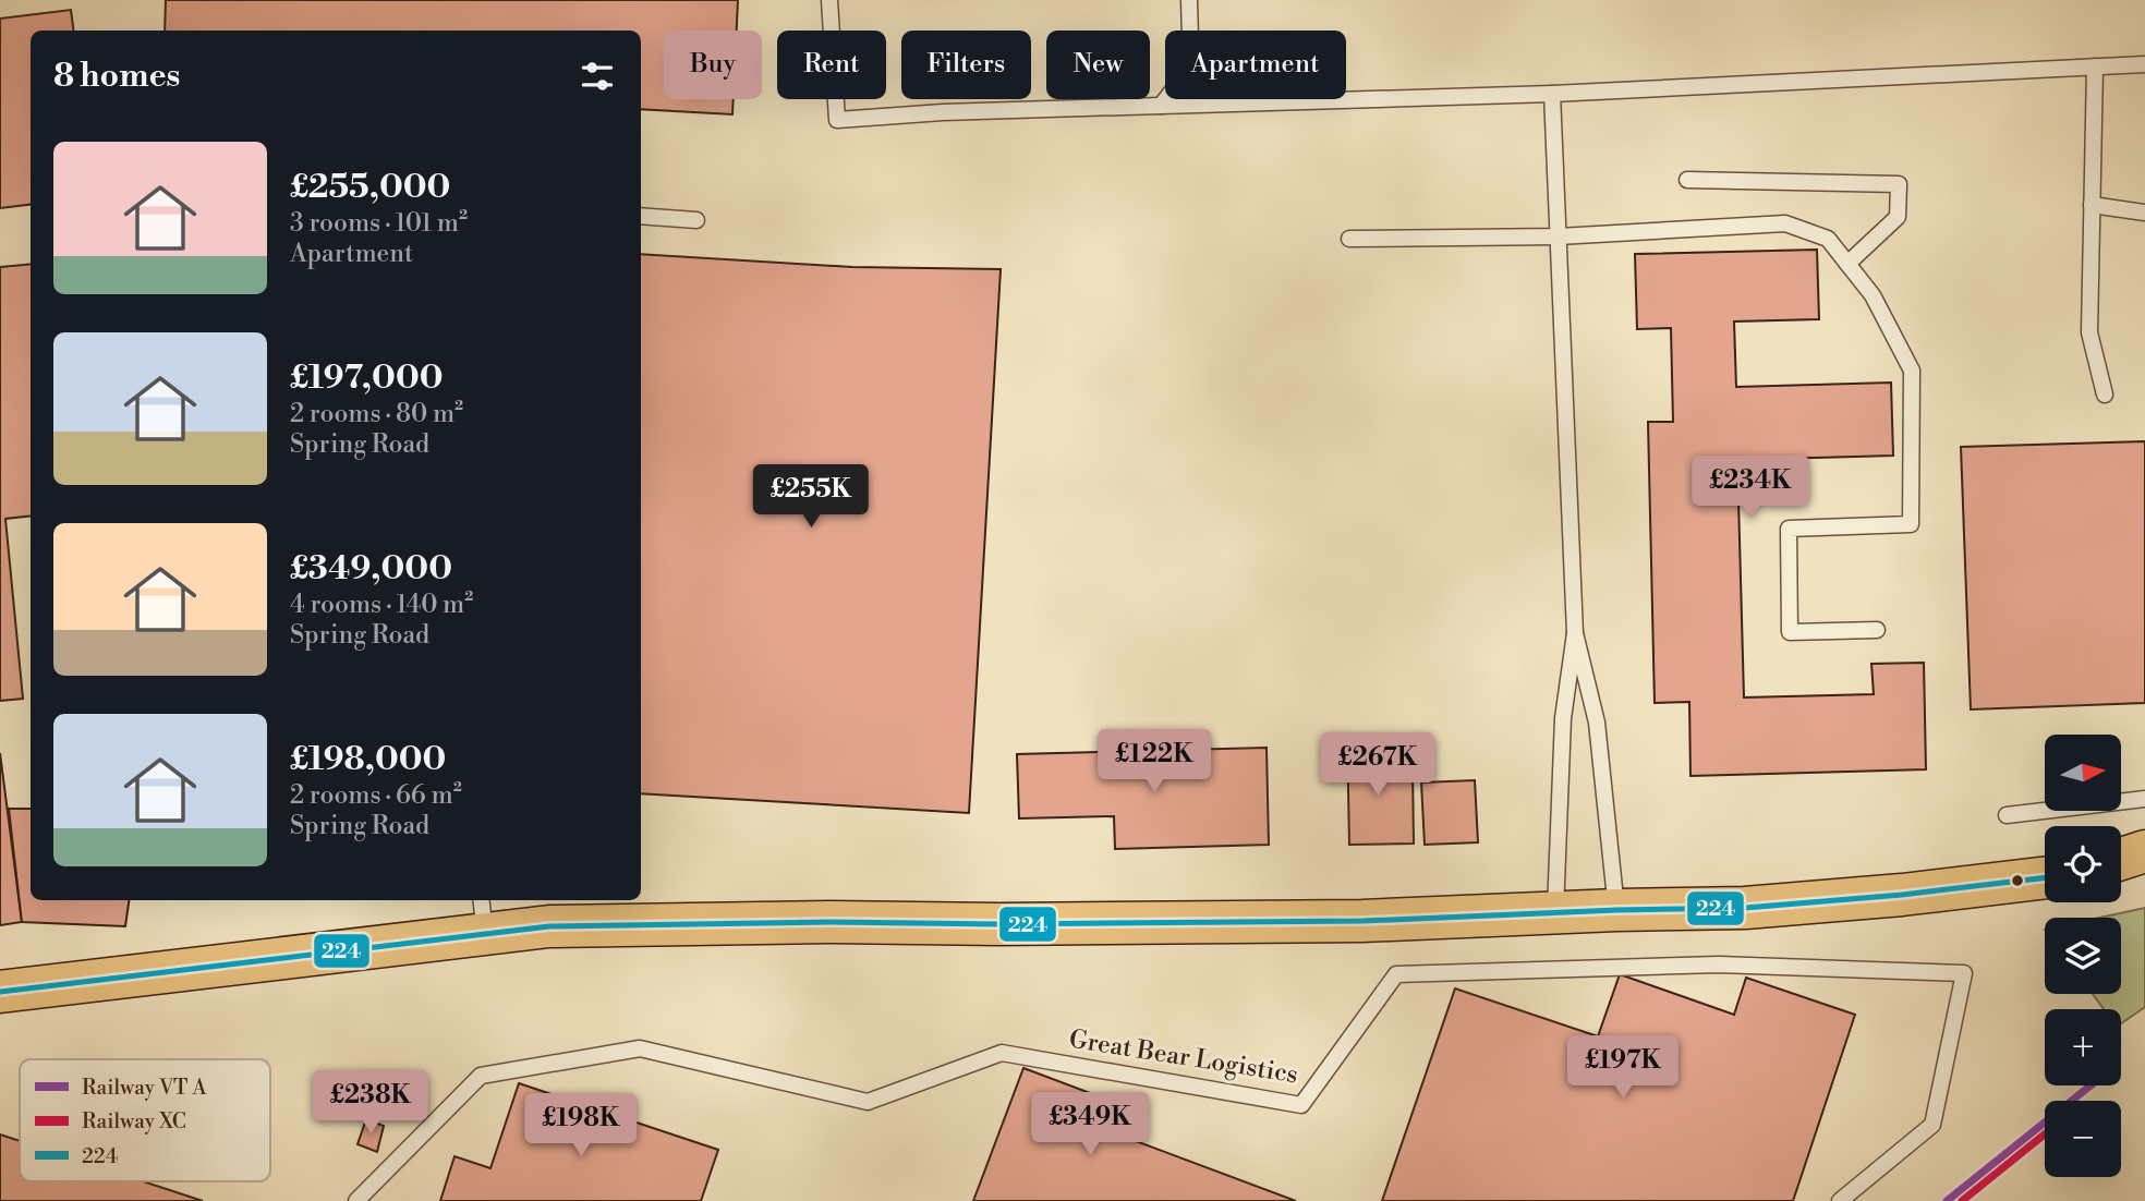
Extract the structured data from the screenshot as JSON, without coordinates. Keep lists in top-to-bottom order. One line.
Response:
{"streets":{"lane":["Great Bear Logistics"]},"lines":["transit line 224","rail line XC"],"legend":["Railway VT A","Railway XC","224"],"north":"right","page":{"chip":["Buy","Rent","Filters","New","Apartment"],"heading":"8 homes","list":[{"name":"£255,000","note":"3 rooms · 101 m² · Apartment"},{"name":"£197,000","note":"2 rooms · 80 m² · Spring Road"},{"name":"£349,000","note":"4 rooms · 140 m² · Spring Road"},{"name":"£198,000","note":"2 rooms · 66 m² · Spring Road"}],"price":["£234K","£255K","£122K","£267K","£197K","£238K","£349K","£198K"],"map_buttons":["+","−"]}}
